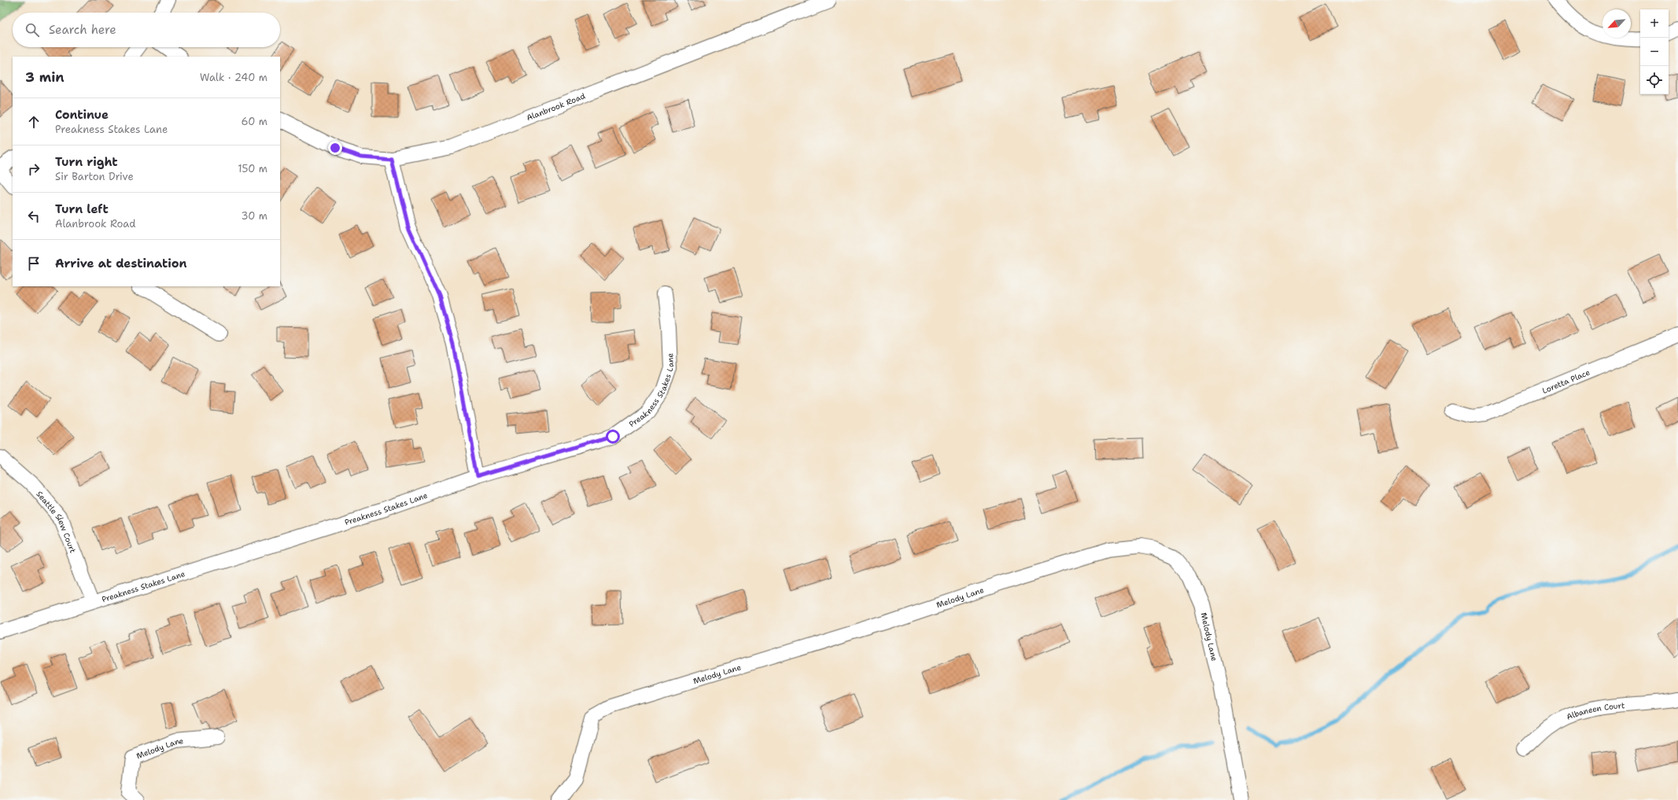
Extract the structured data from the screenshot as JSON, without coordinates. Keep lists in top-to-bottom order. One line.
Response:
{"streets":{"street":["Alanbrook Road","Loretta Place","Preakness Stakes Lane","Seattle Slew Court","Melody Lane","Albaneen Court"]},"crossings":[["Preakness Stakes Lane","Seattle Slew Court"]],"north":"bottom left","page":{"map_buttons":["+","−"],"search":"Search here","heading":["3 min","Walk · 240 m"],"list":[["Continue","Preakness Stakes Lane","60 m"],["Turn right","Sir Barton Drive","150 m"],["Turn left","Alanbrook Road","30 m"],"Arrive at destination"]}}
